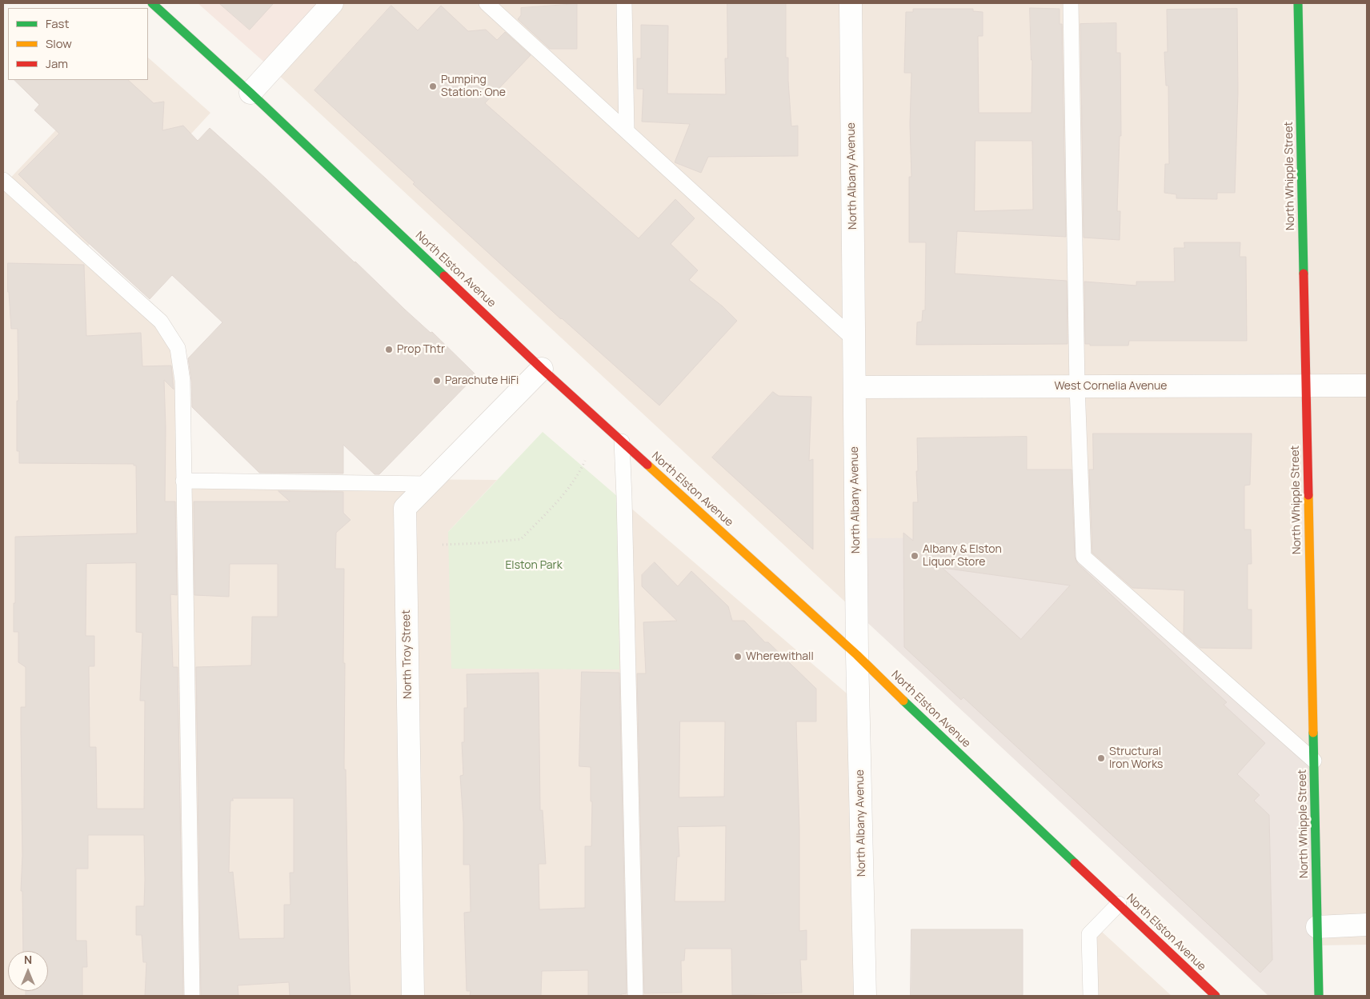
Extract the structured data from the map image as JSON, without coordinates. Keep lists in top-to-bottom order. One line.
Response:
{"streets":{"main road":["North Whipple Street","North Elston Avenue"],"street":["North Albany Avenue","West Cornelia Avenue","North Troy Street"]},"crossings":[["North Albany Avenue","North Elston Avenue"],["North Albany Avenue","West Cornelia Avenue"],["North Whipple Street","West Cornelia Avenue"],["North Elston Avenue","North Troy Street"]],"parks":["Elston Park"],"places":["Pumping Station: One","Prop Thtr","Parachute HiFi","Albany & Elston Liquor Store","Wherewithall","Structural Iron Works"],"legend":["Fast","Slow","Jam"],"north":"top"}
